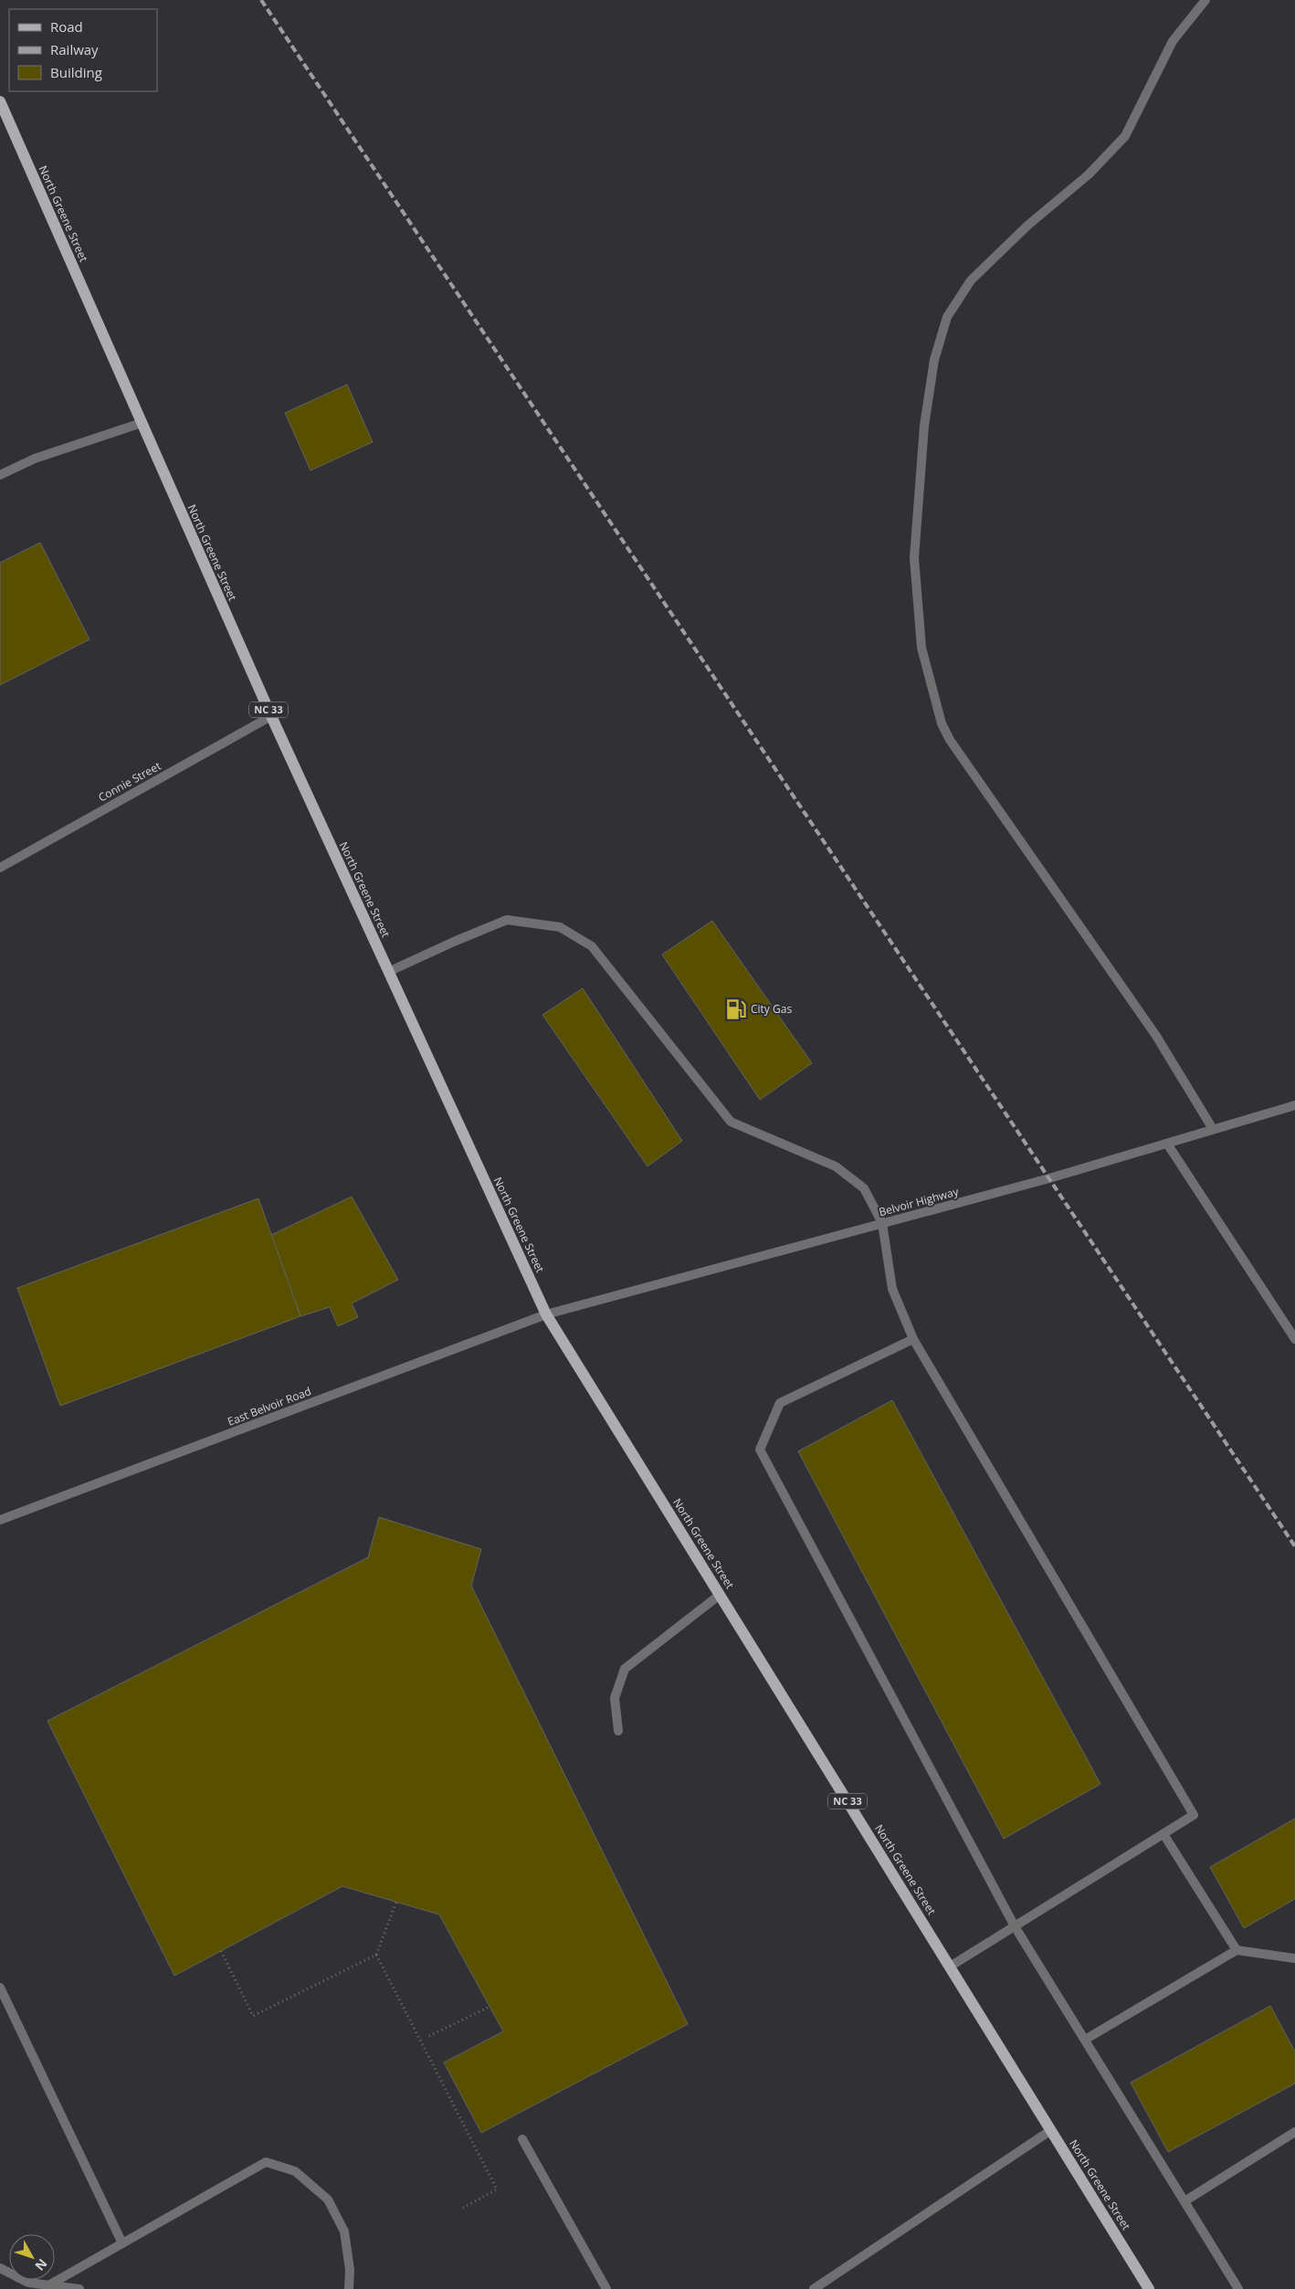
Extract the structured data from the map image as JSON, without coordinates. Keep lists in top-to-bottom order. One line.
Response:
{"streets":{"main road":["North Greene Street","NC 33"],"street":["Connie Street","Belvoir Highway","East Belvoir Road"]},"crossings":[["North Greene Street","Connie Street"],["North Greene Street","Belvoir Highway"],["North Greene Street","East Belvoir Road"],["Belvoir Highway","East Belvoir Road"]],"places":{"fuel station":["City Gas"]},"legend":["Road","Railway","Building"],"north":"bottom right"}
